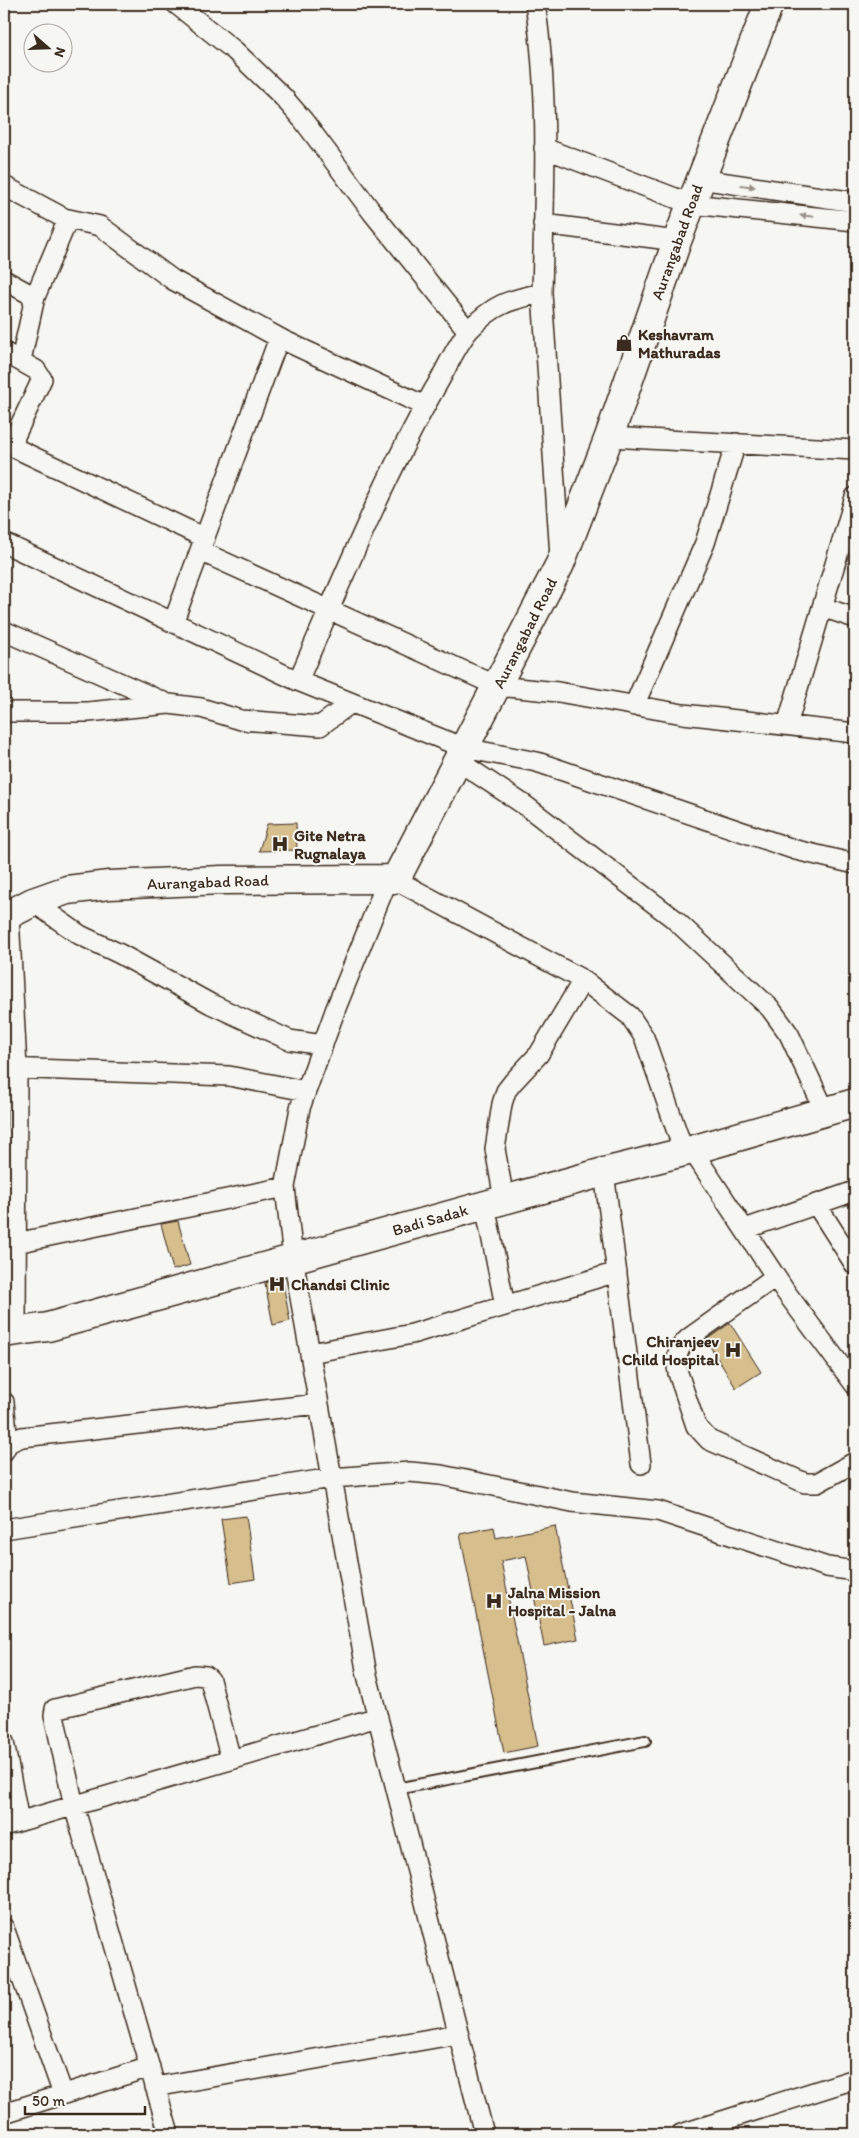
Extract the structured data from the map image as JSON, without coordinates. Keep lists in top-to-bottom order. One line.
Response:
{"streets":{"main road":["Aurangabad Road","Badi Sadak"]},"places":{"shop":["Keshavram Mathuradas"],"hospital":["Gite Netra Rugnalaya","Chandsi Clinic","Chiranjeev Child Hospital","Jalna Mission Hospital - Jalna"]},"scale_bar":"50 m","north":"right"}
